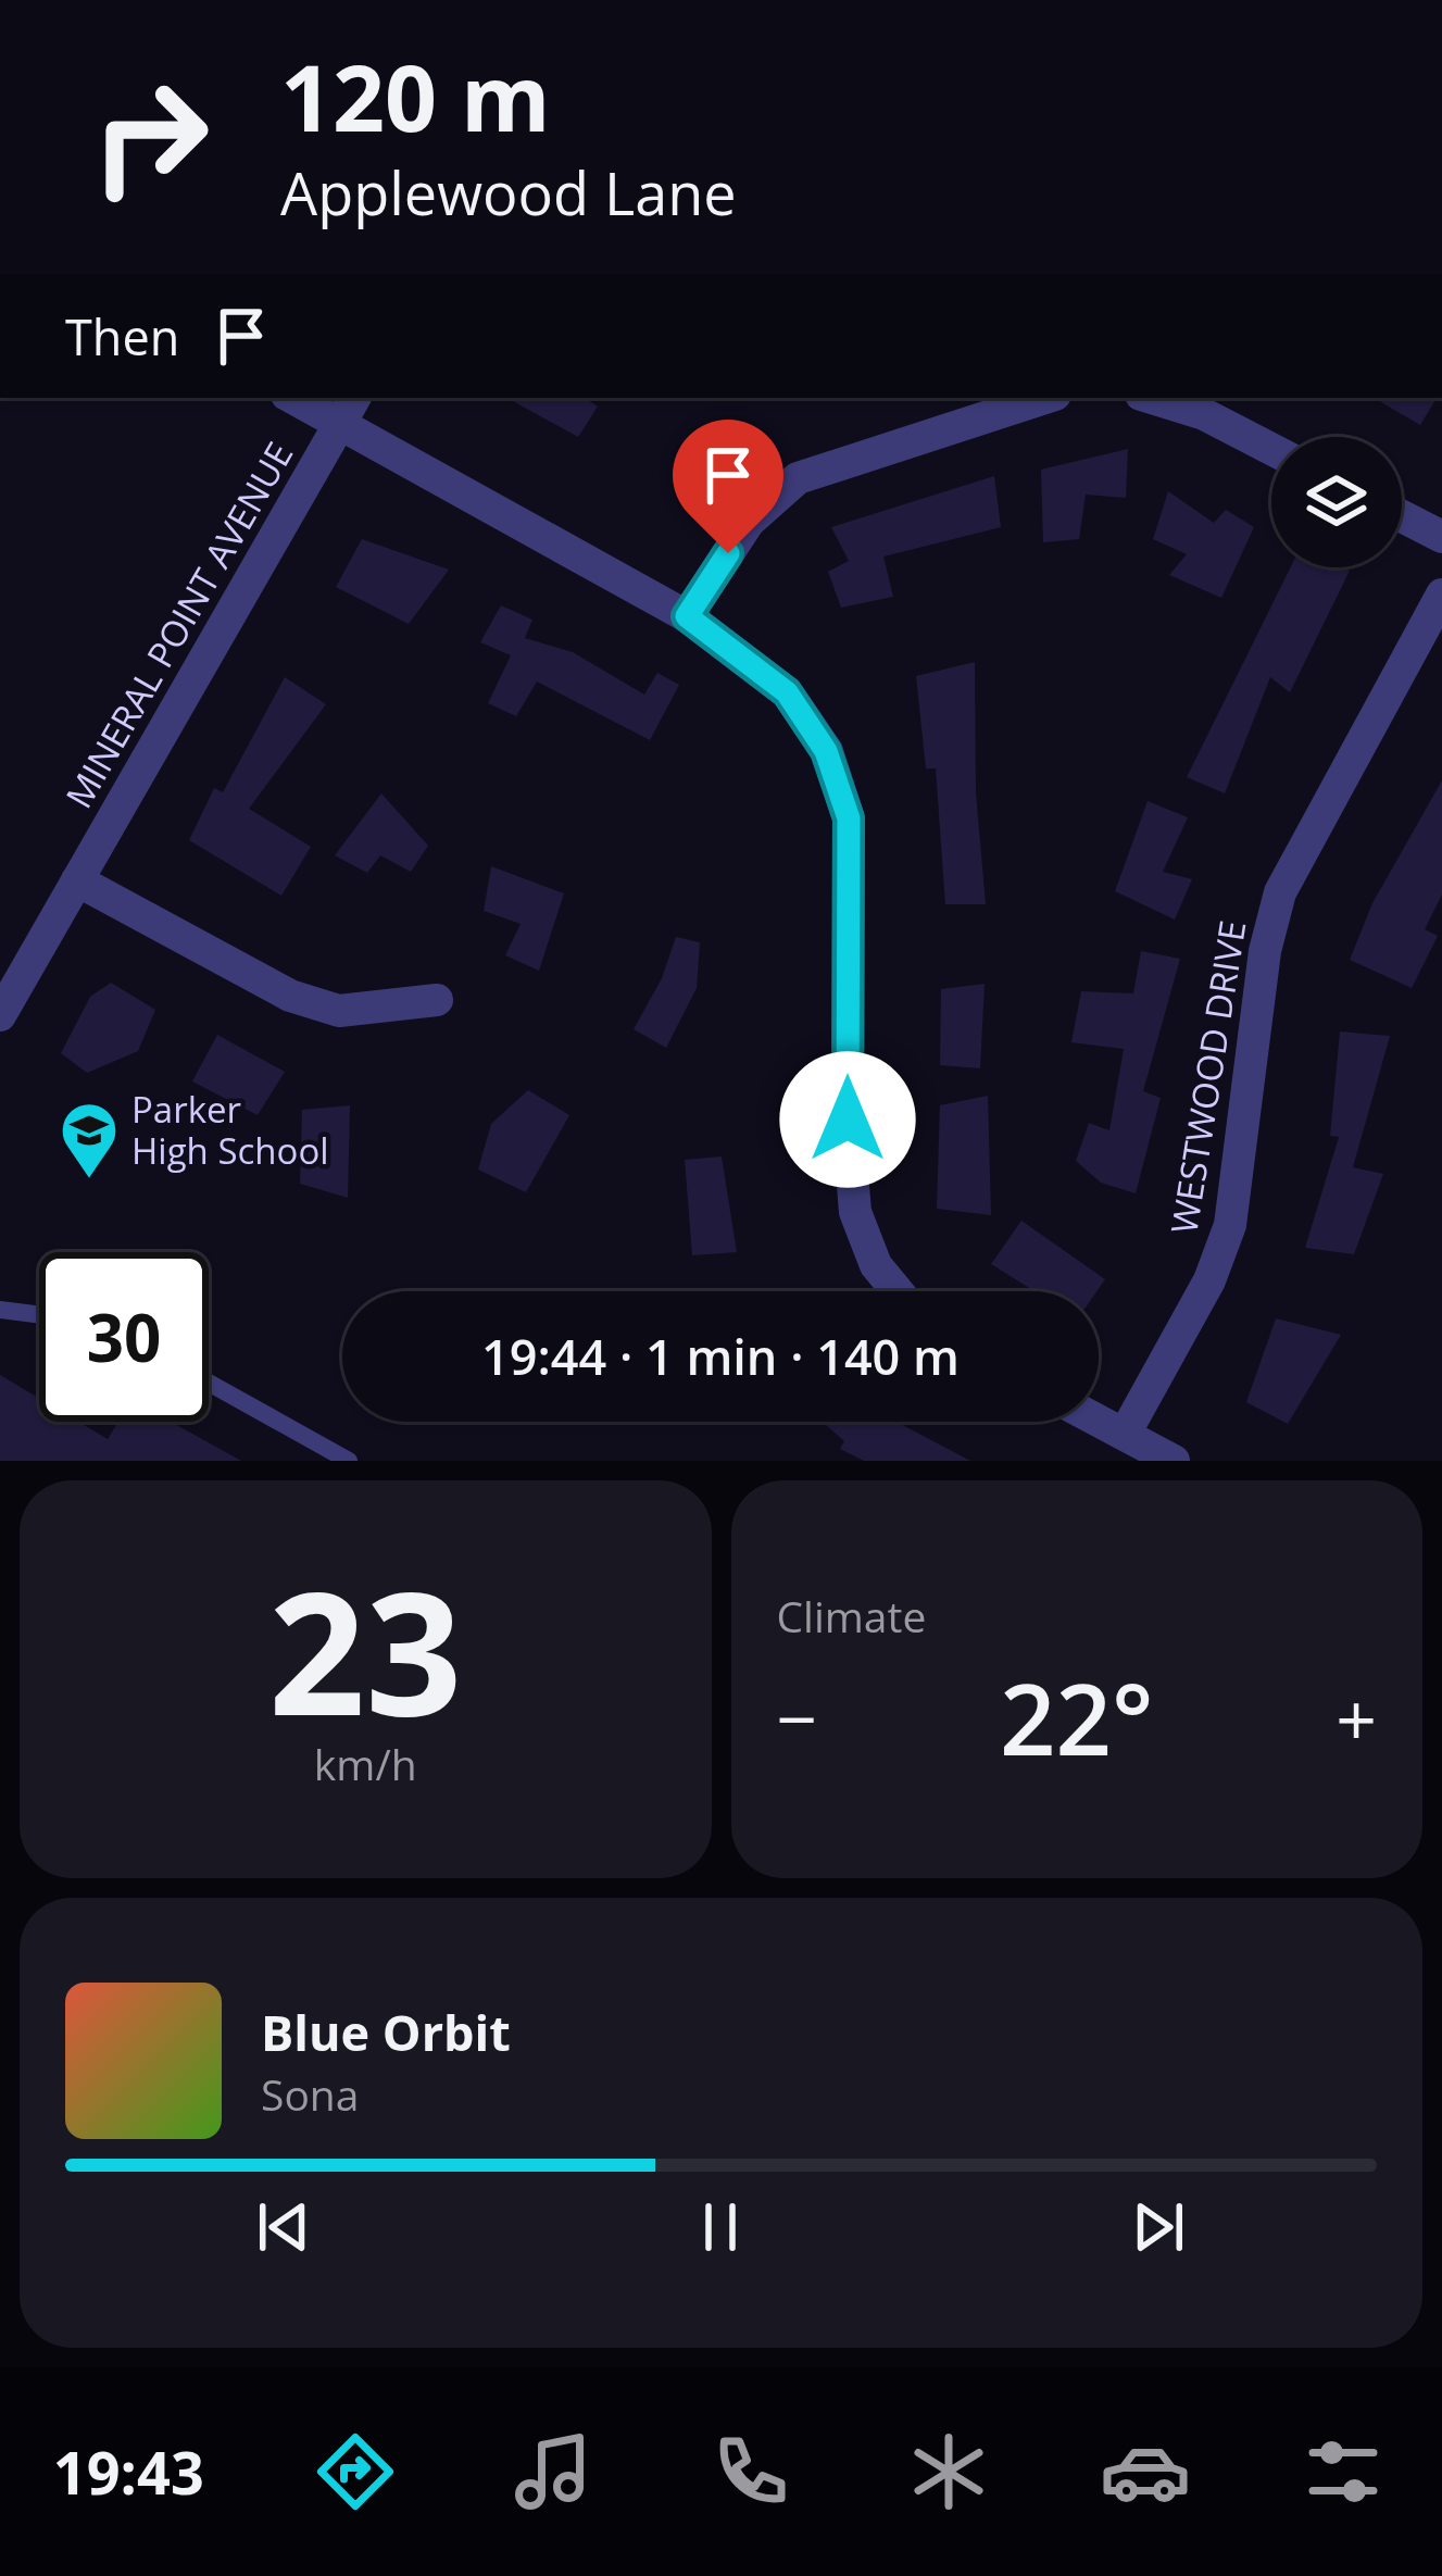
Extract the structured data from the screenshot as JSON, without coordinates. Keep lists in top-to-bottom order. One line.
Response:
{"streets":{"street":["MINERAL POINT AVENUE","WESTWOOD DRIVE"]},"places":{"school or university":["Parker High School"]},"page":{"turn":["120 m","Applewood Lane"],"then":"Then","limit":"30","trip":"19:44 · 1 min · 140 m","tile":[["23","km/h"],"Climate"],"heat":["−","22°","+"],"song":["Blue Orbit","Sona"],"tabs":"19:43"}}
